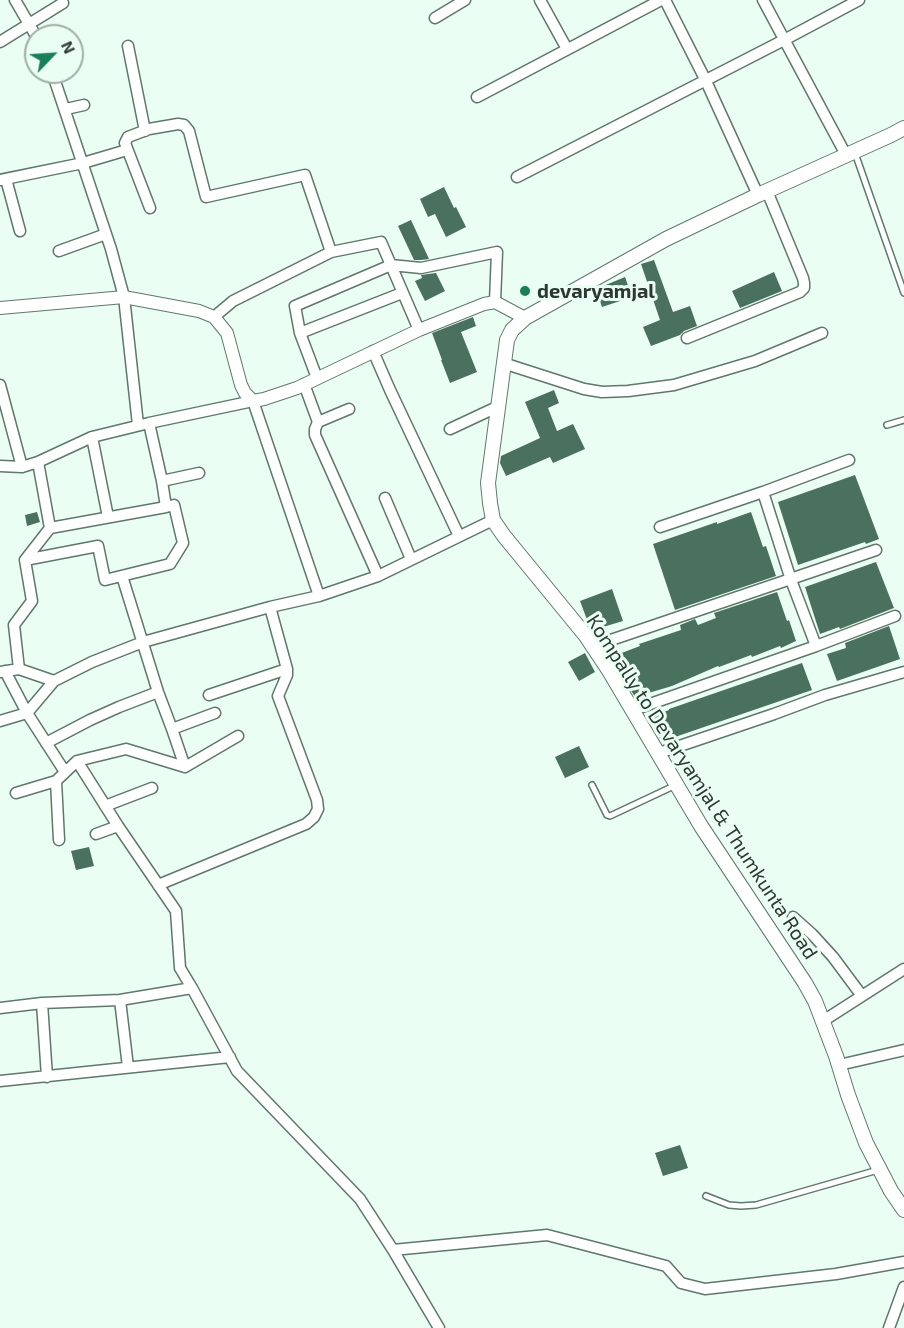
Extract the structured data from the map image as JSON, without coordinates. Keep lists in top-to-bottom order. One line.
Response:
{"streets":{"main road":["Kompally to Devaryamjal & Thumkunta Road"]},"places":["devaryamjal"],"north":"top right"}
